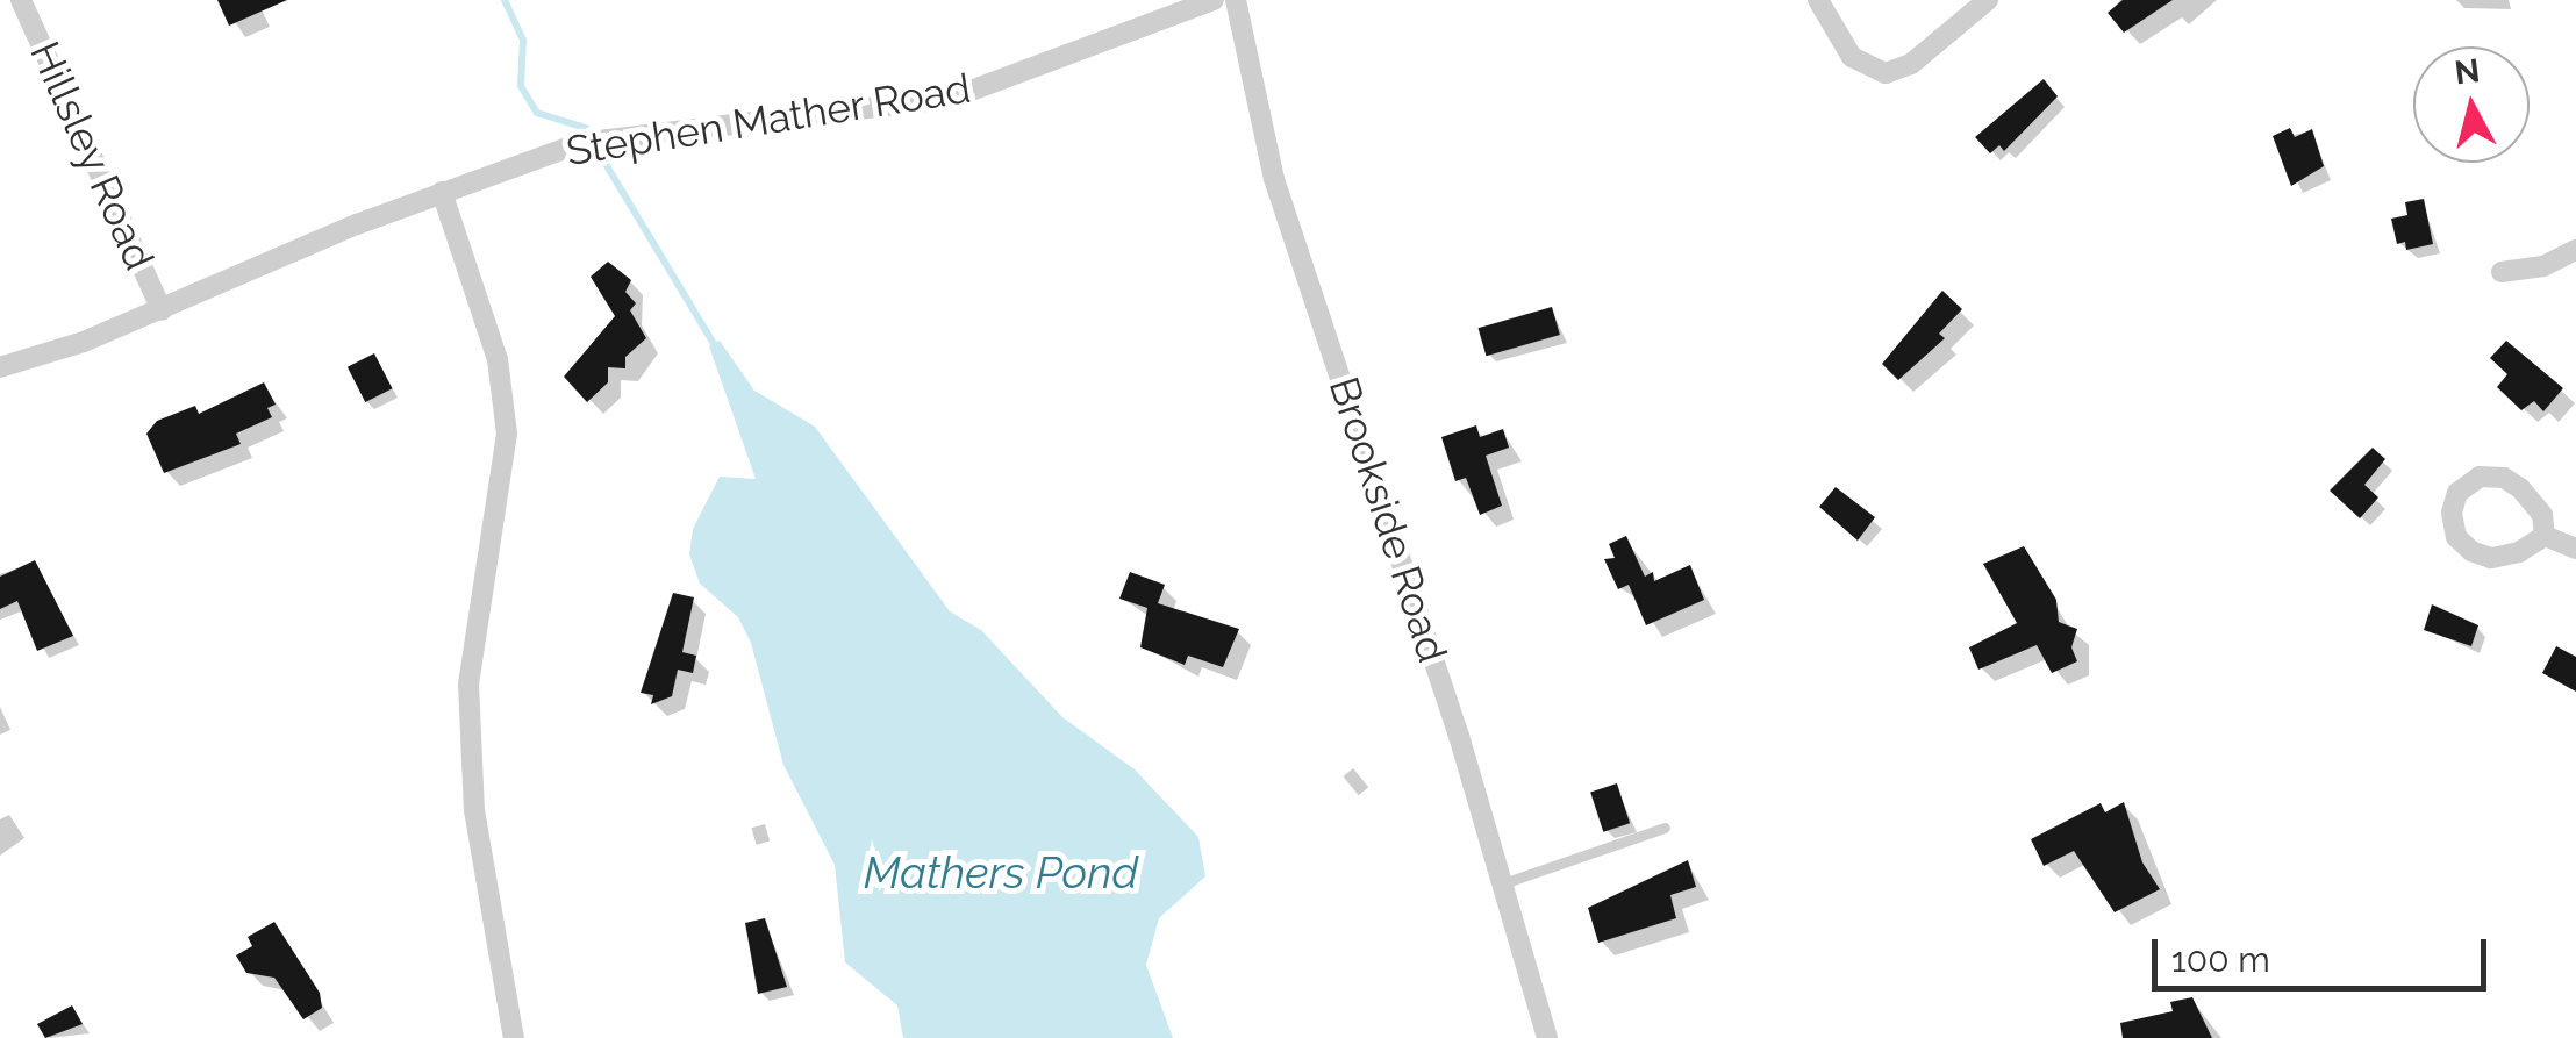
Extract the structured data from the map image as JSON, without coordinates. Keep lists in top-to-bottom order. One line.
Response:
{"streets":{"street":["Stephen Mather Road","Hillsley Road","Brookside Road"]},"crossings":[["Stephen Mather Road","Hillsley Road"]],"water":["Mathers Pond"],"scale_bar":"100 m","north":"top"}
